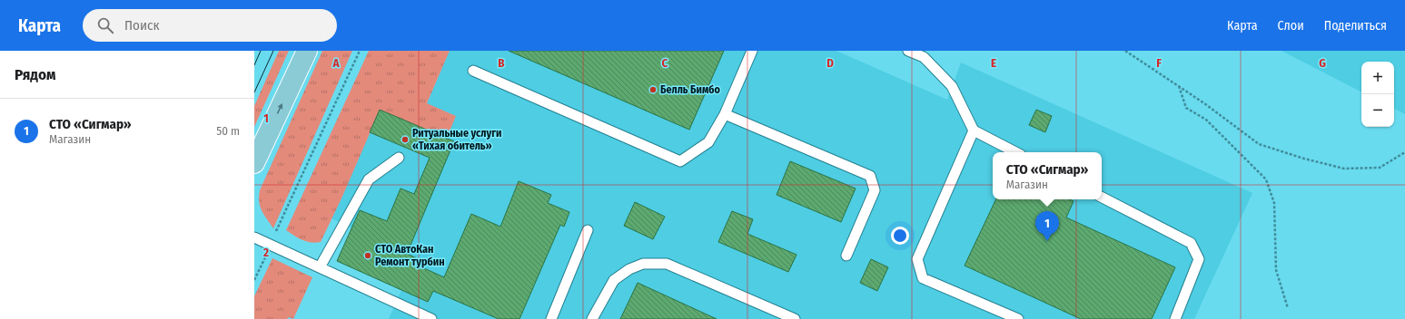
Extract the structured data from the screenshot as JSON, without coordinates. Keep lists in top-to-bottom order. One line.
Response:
{"places":["Белль Бимбо","Ритуальные услуги «Тихая обитель»","СТО АвтоКан Ремонт турбин"],"page":{"header":"Карта","search":"Поиск","nav":["Карта","Слои","Поделиться"],"heading":"Рядом","map_buttons":["+","−"],"list":[{"mark":"1","name":"СТО «Сигмар»","note":"Магазин","value":"50 m"}],"popup":["СТО «Сигмар»","Магазин"],"pins":"1"},"grid":{"columns":["A","B","C","D","E","F","G"],"rows":["1","2"]}}
